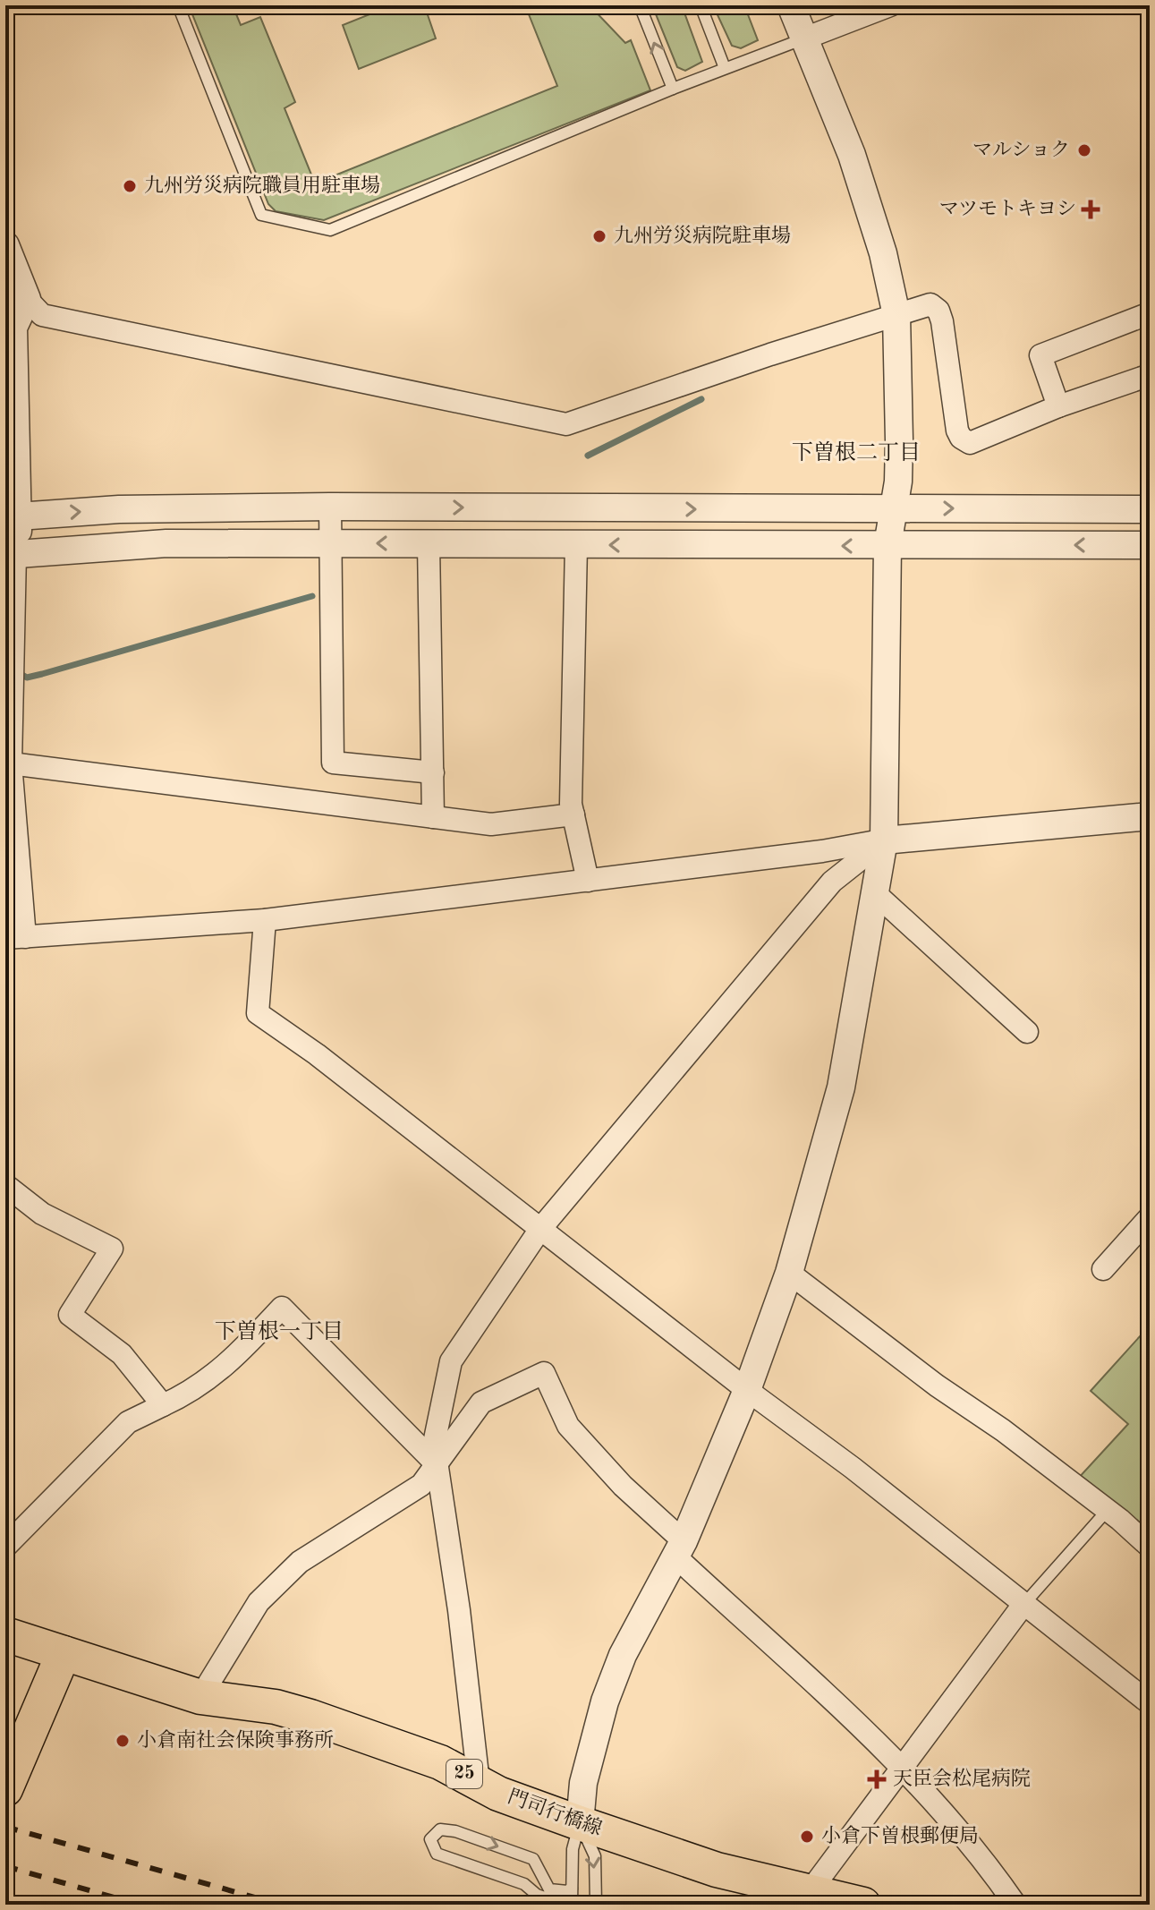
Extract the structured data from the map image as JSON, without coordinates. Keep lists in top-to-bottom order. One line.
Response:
{"streets":{"main road":["25","門司行橋線"]},"districts":["下曽根二丁目","下曽根一丁目"],"places":{"other":["マルショク","九州労災病院職員用駐車場","九州労災病院駐車場","小倉南社会保険事務所","小倉下曽根郵便局"],"health":["マツモトキヨシ","天臣会松尾病院"]}}
